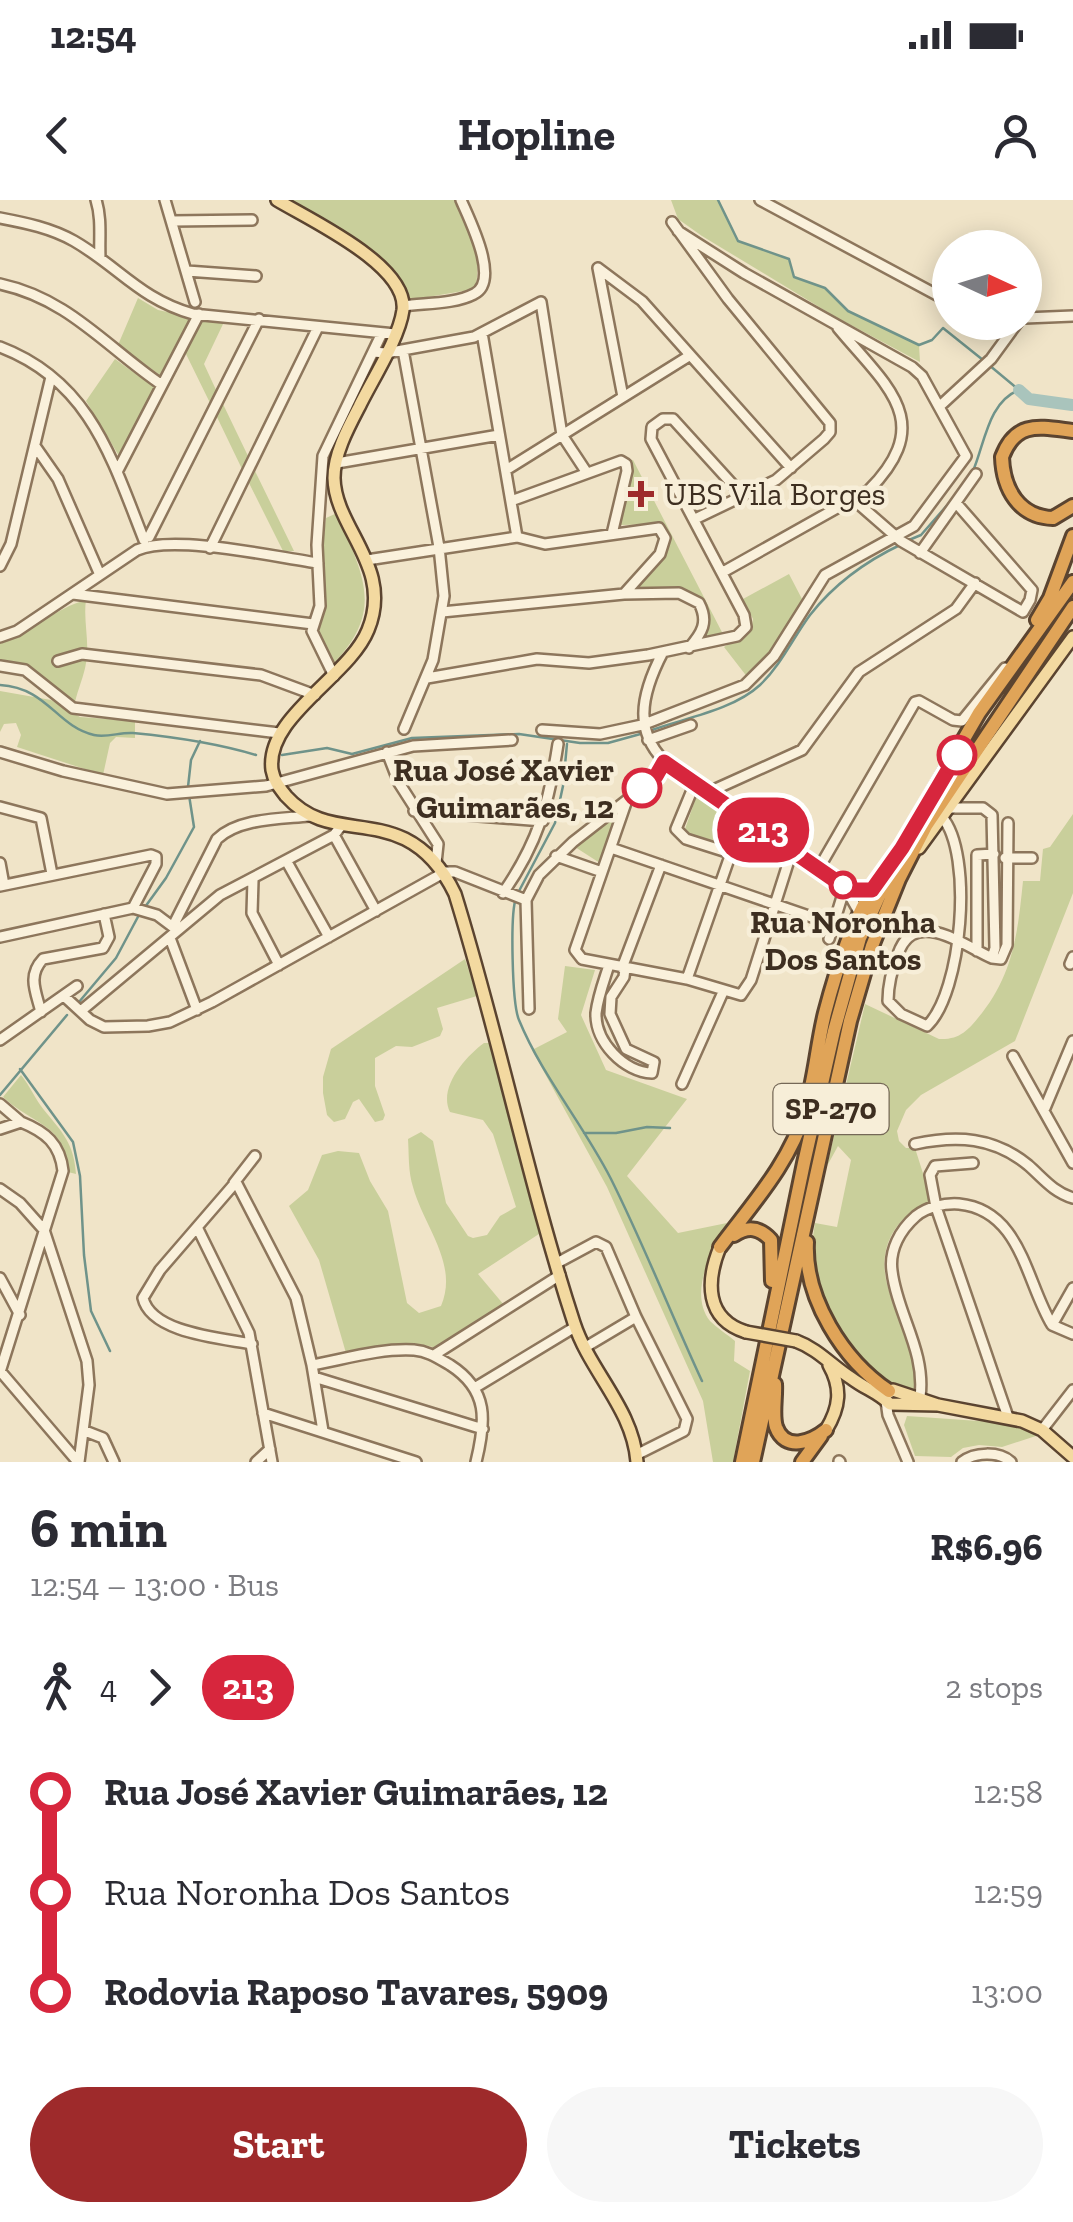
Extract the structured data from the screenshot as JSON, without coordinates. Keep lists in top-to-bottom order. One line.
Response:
{"streets":{"highway":["SP-270"]},"places":{"health":["UBS Vila Borges"],"other":["Rua José Xavier Guimarães, 12","Rua Noronha Dos Santos"]},"lines":["bus line 213"],"north":"right","page":{"status":"12:54","header":"Hopline","on_map":"213","heading":["6 min","12:54 – 13:00 · Bus","R$6.96"],"legs":["4","213","2 stops"],"list":[{"name":"Rua José Xavier Guimarães, 12","value":"12:58"},{"name":"Rua Noronha Dos Santos","value":"12:59"},{"name":"Rodovia Raposo Tavares, 5909","value":"13:00"}],"buttons":["Start","Tickets"]}}
